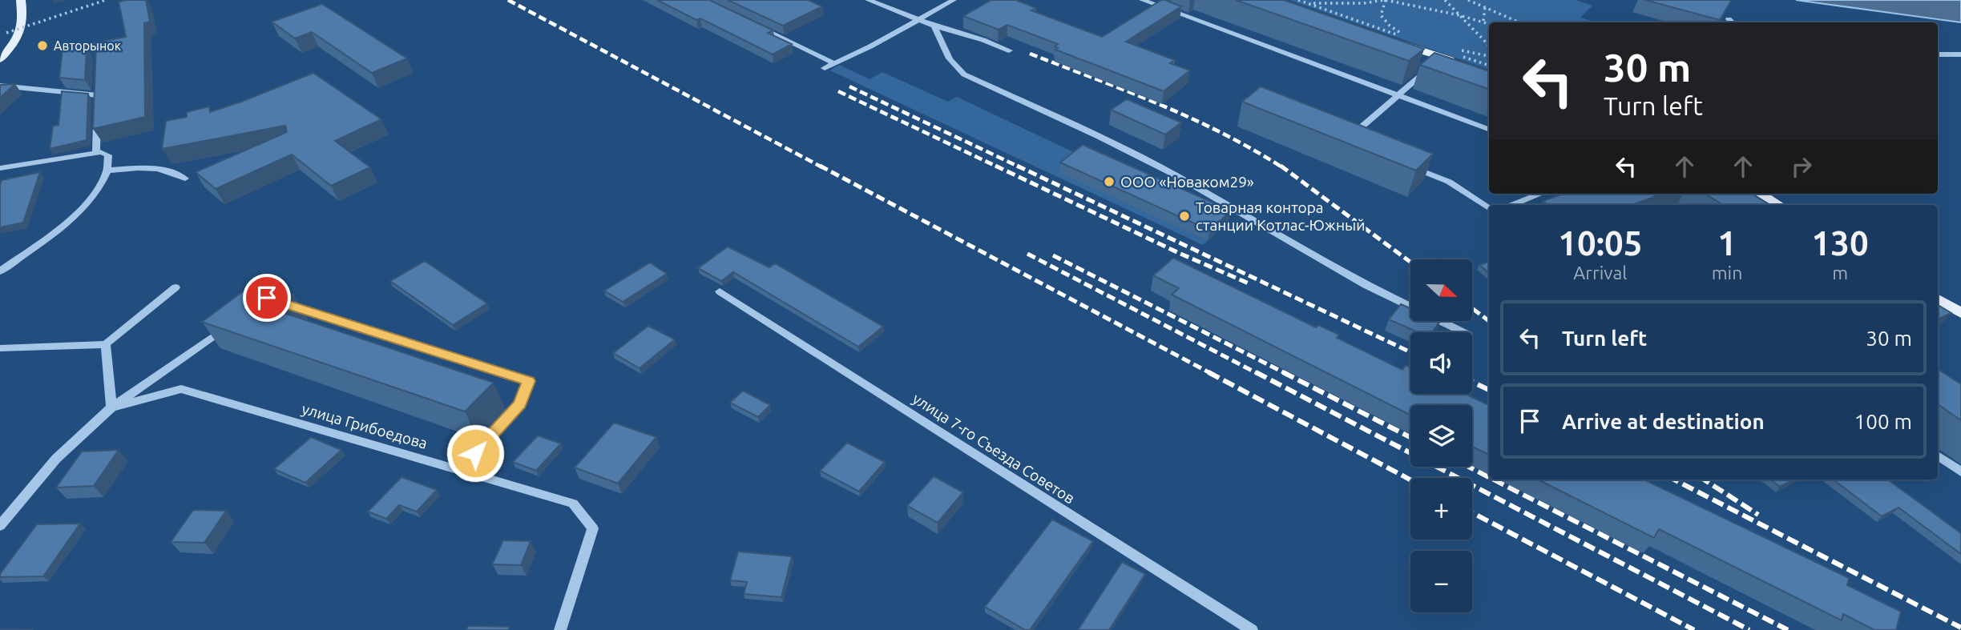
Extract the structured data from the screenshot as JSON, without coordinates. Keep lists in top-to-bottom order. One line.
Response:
{"streets":{"street":["улица Грибоедова","улица 7-го Съезда Советов"]},"places":["Авторынок","ООО «Новаком29»","Товарная контора станции Котлас-Южный"],"north":"right","page":{"turn":["30 m","Turn left"],"eta":["10:05","Arrival","1","min","130","m"],"map_buttons":["+","−"],"list":[{"name":"Turn left","value":"30 m"},{"name":"Arrive at destination","value":"100 m"}]}}
